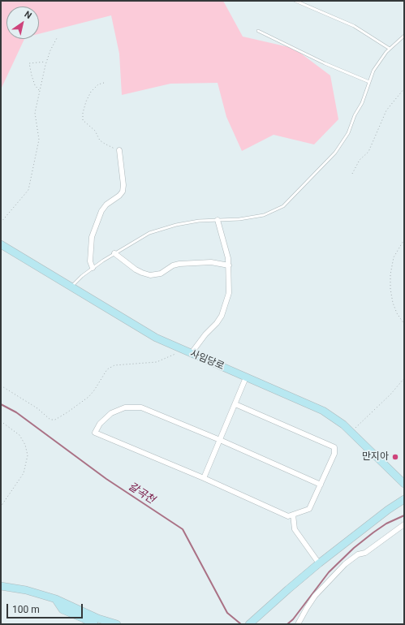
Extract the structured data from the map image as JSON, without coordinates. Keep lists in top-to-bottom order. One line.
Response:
{"streets":{"main road":["사임당로"]},"water":["갈곡천"],"places":["만지아"],"scale_bar":"100 m","north":"top right"}
